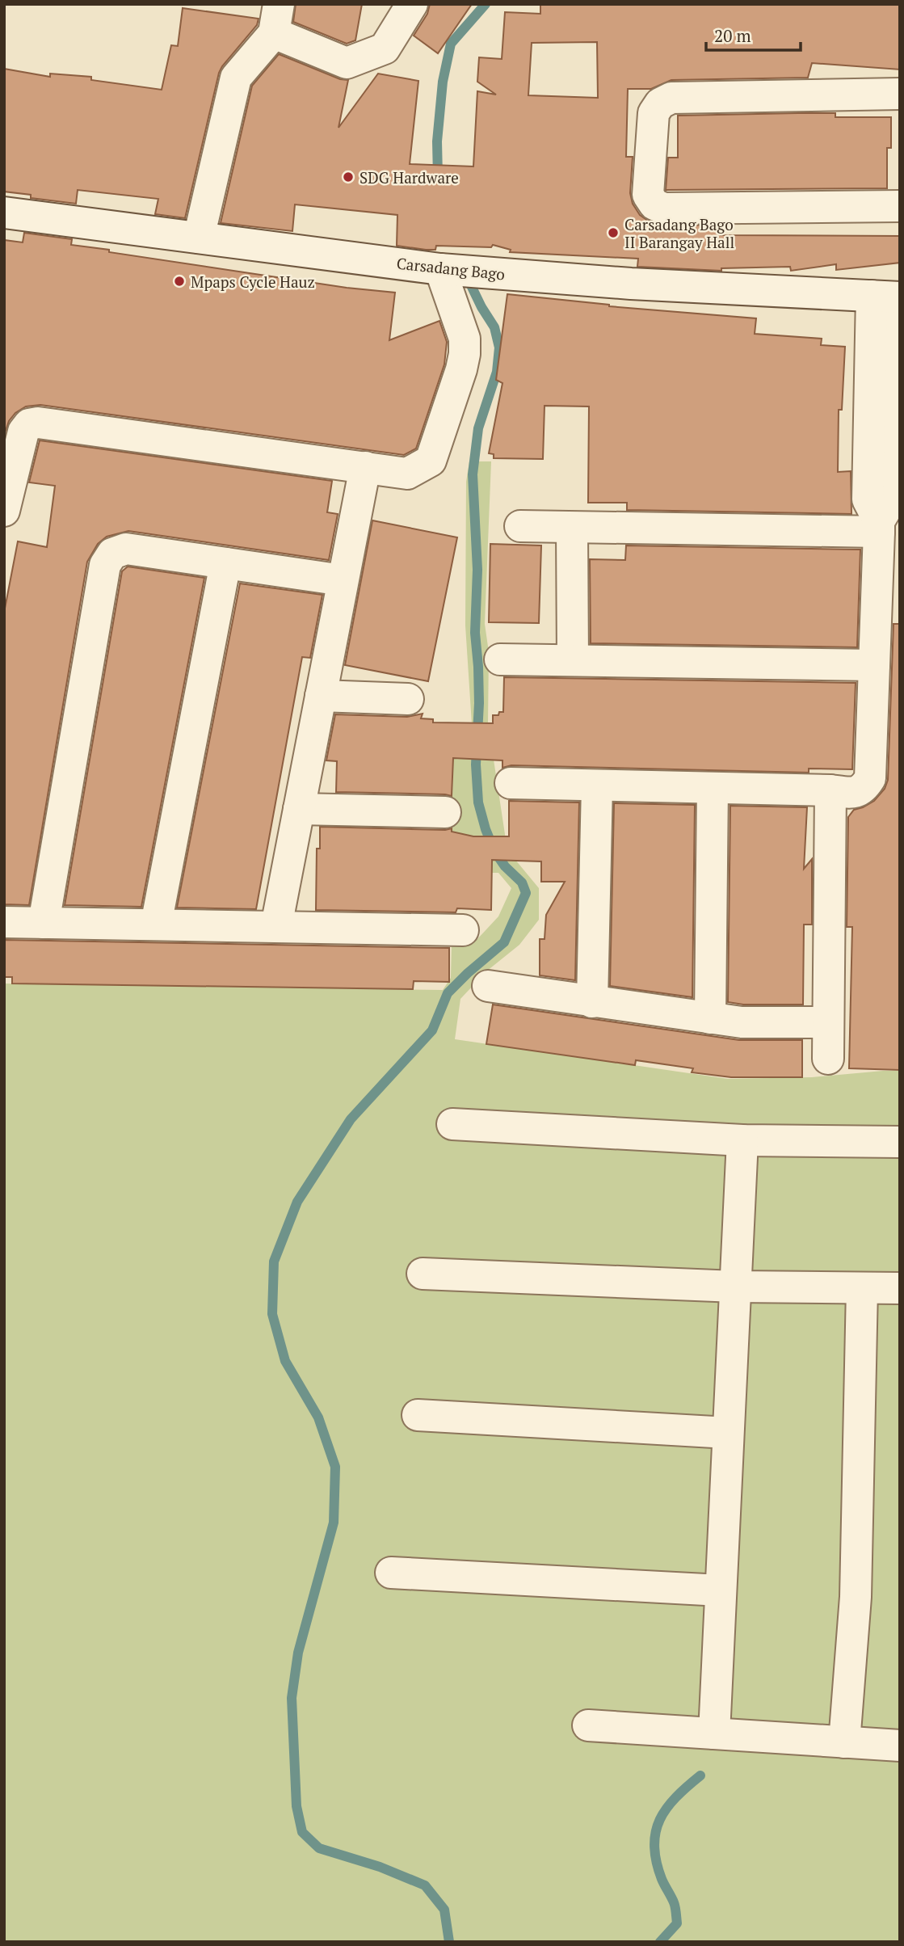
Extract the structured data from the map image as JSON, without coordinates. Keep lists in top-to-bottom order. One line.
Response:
{"streets":{"street":["Carsadang Bago"]},"places":["SDG Hardware","Carsadang Bago II Barangay Hall","Mpaps Cycle Hauz"],"scale_bar":"20 m"}
